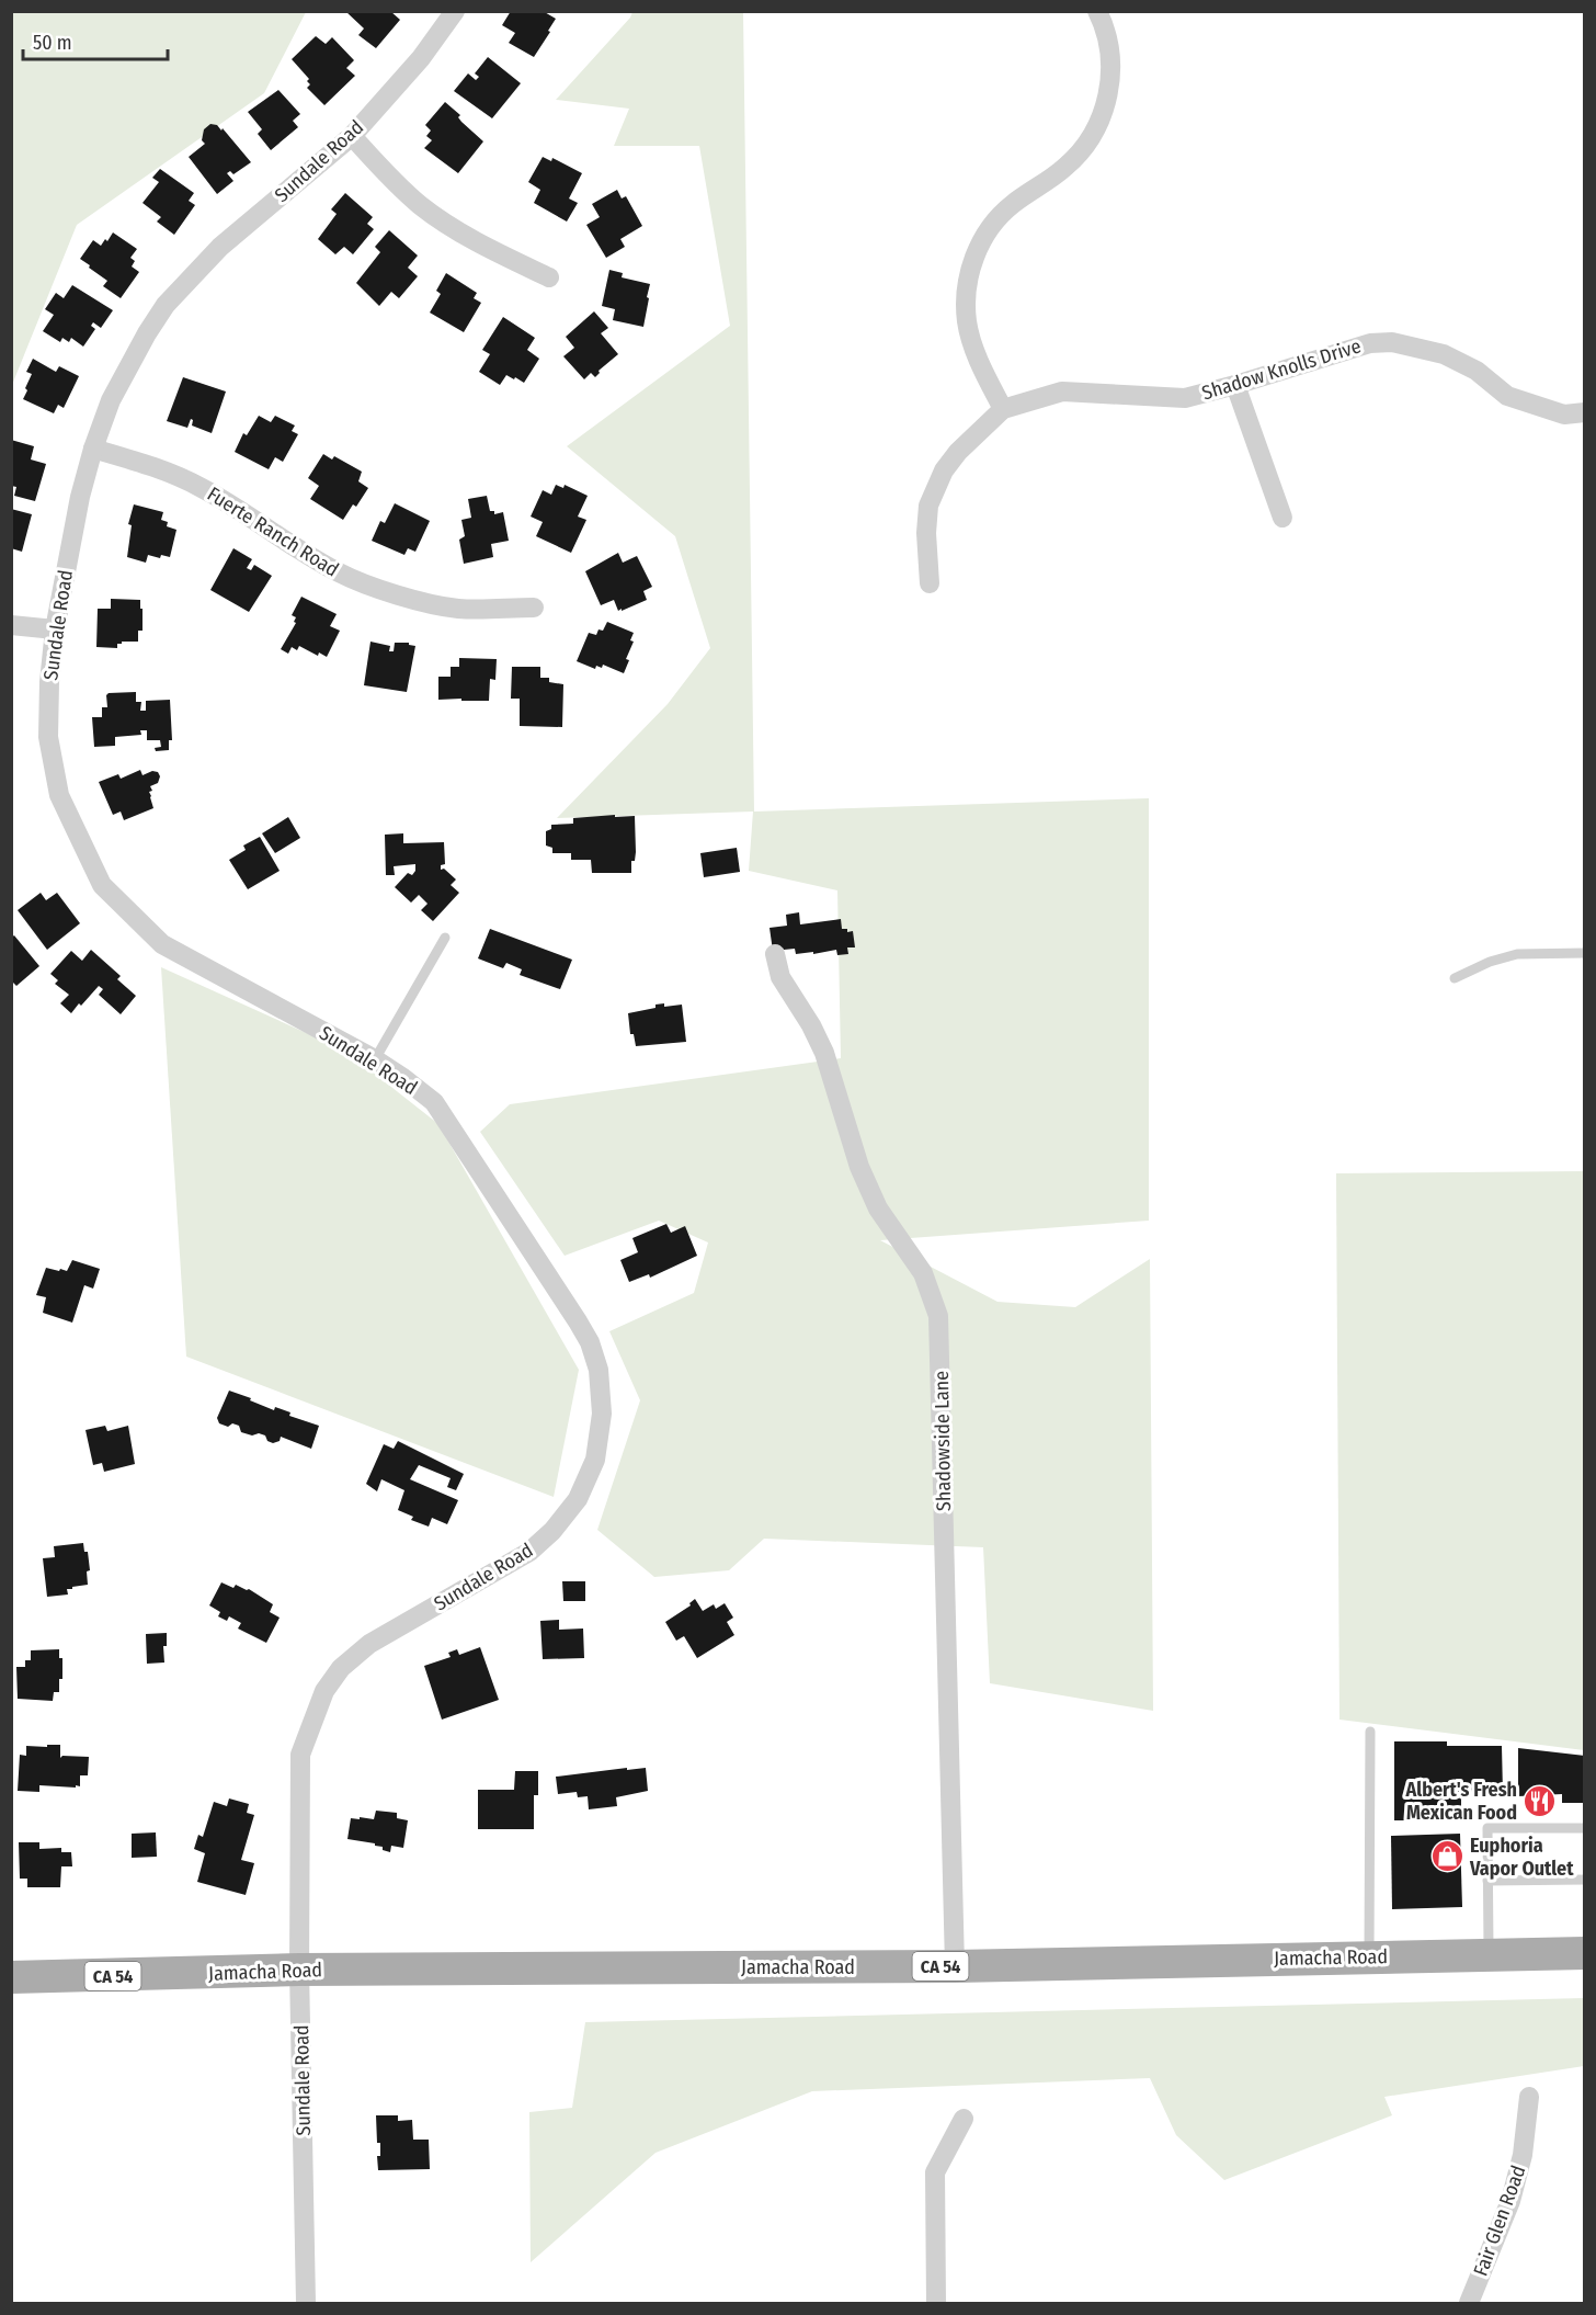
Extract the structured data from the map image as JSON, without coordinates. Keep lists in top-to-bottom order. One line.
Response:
{"streets":{"main road":["Jamacha Road","CA 54"],"street":["Sundale Road","Shadow Knolls Drive","Fuerte Ranch Road","Shadowside Lane","Fair Glen Road"]},"crossings":[["Sundale Road","Fuerte Ranch Road"],["Sundale Road","Jamacha Road"],["Shadowside Lane","Jamacha Road"]],"places":{"restaurant":["Albert's Fresh Mexican Food"],"shop":["Euphoria Vapor Outlet"]},"scale_bar":"50 m"}
